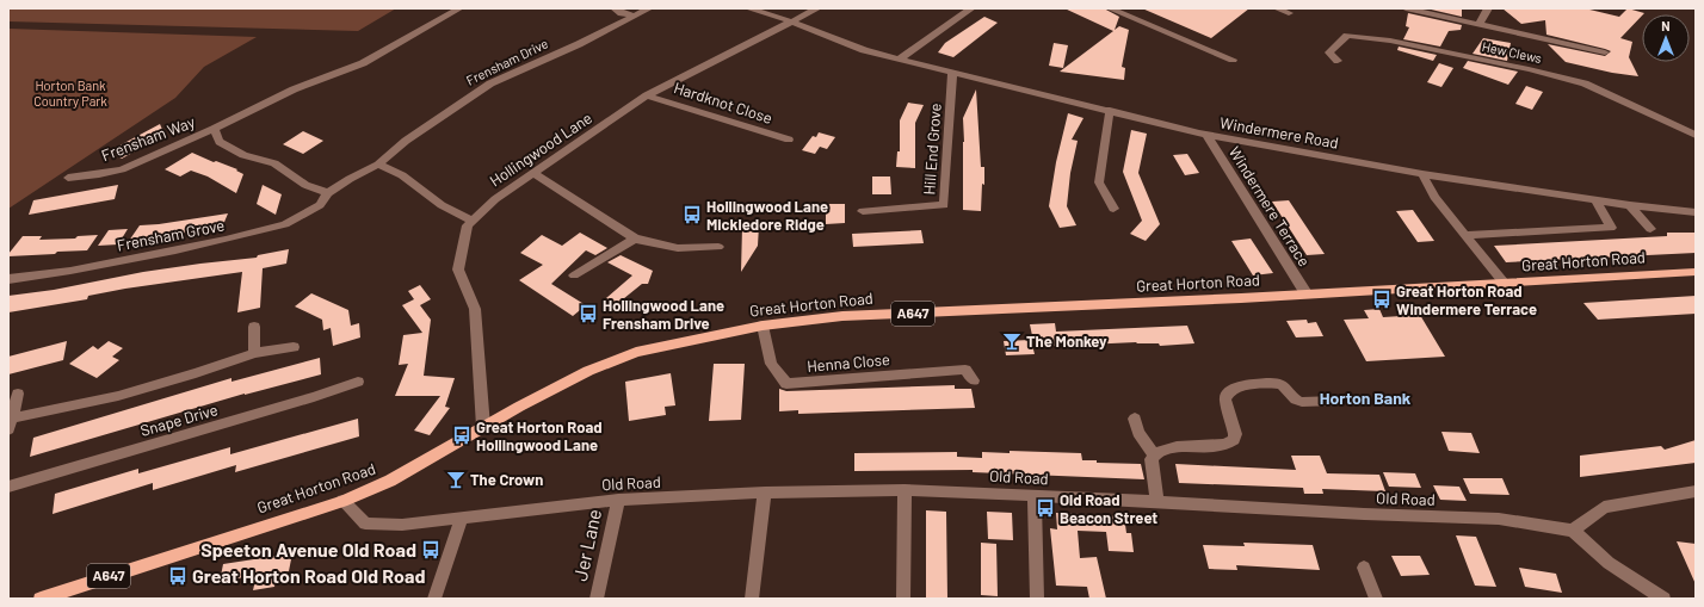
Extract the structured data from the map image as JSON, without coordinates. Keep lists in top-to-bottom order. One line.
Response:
{"streets":{"main road":["Great Horton Road","A647"],"street":["Hew Clews","Frensham Drive","Hardknot Close","Windermere Road","Frensham Way","Hollingwood Lane","Hill End Grove","Windermere Terrace","Frensham Grove","Henna Close","Snape Drive","Old Road","Jer Lane"]},"crossings":[["Frensham Drive","Frensham Grove"],["Hardknot Close","Hollingwood Lane"],["Windermere Road","Hollingwood Lane"],["Windermere Road","Hill End Grove"],["Windermere Road","Windermere Terrace"],["Frensham Way","Frensham Grove"],["Hollingwood Lane","Great Horton Road"],["Windermere Terrace","Great Horton Road"],["Great Horton Road","Henna Close"],["Great Horton Road","Old Road"],["Old Road","Jer Lane"]],"districts":["Horton Bank"],"parks":["Horton Bank Country Park"],"places":{"bus stop":["Hollingwood Lane Mickledore Ridge","Great Horton Road Windermere Terrace","Hollingwood Lane Frensham Drive","Great Horton Road Hollingwood Lane","Old Road Beacon Street","Speeton Avenue Old Road","Great Horton Road Old Road"],"bar":["The Monkey","The Crown"]},"north":"top"}
